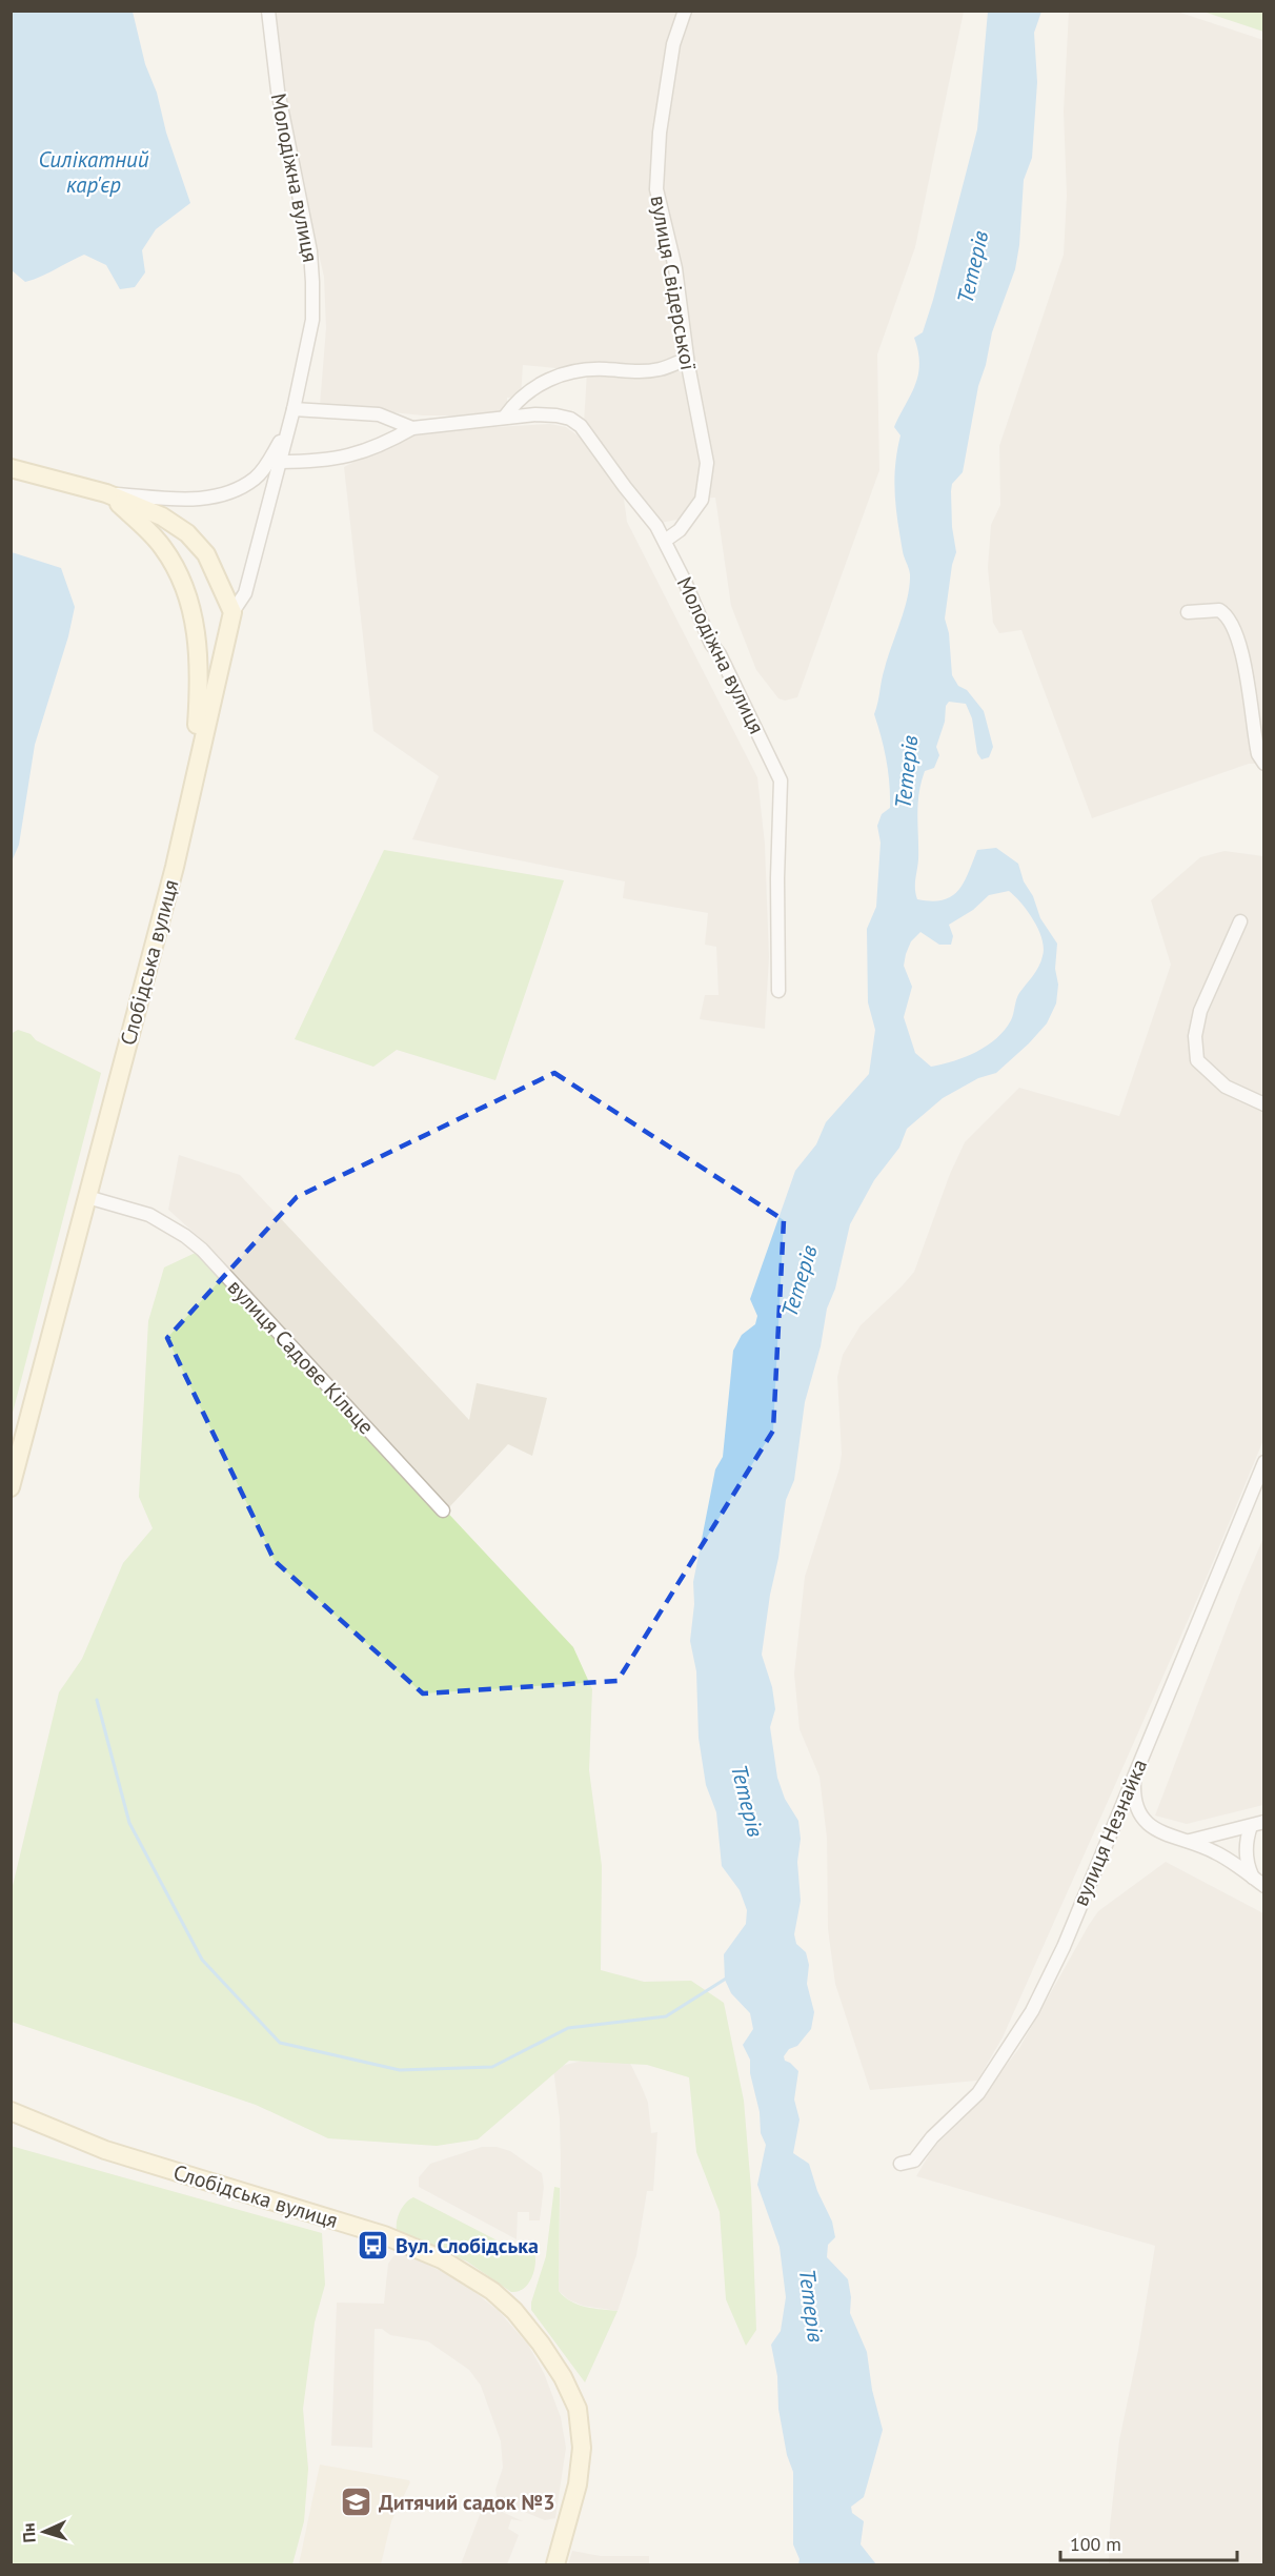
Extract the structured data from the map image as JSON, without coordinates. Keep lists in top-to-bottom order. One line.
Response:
{"streets":{"street":["Молодіжна вулиця","вулиця Свідерської","Слобідська вулиця","вулиця Садове Кільце","вулиця Незнайка"]},"crossings":[["Молодіжна вулиця","вулиця Свідерської"],["Слобідська вулиця","вулиця Садове Кільце"]],"water":["Силікатний кар'єр","Тетерів"],"places":{"bus stop":["Вул. Слобідська"],"school or university":["Дитячий садок №3"]},"scale_bar":"100 m","north":"left"}
